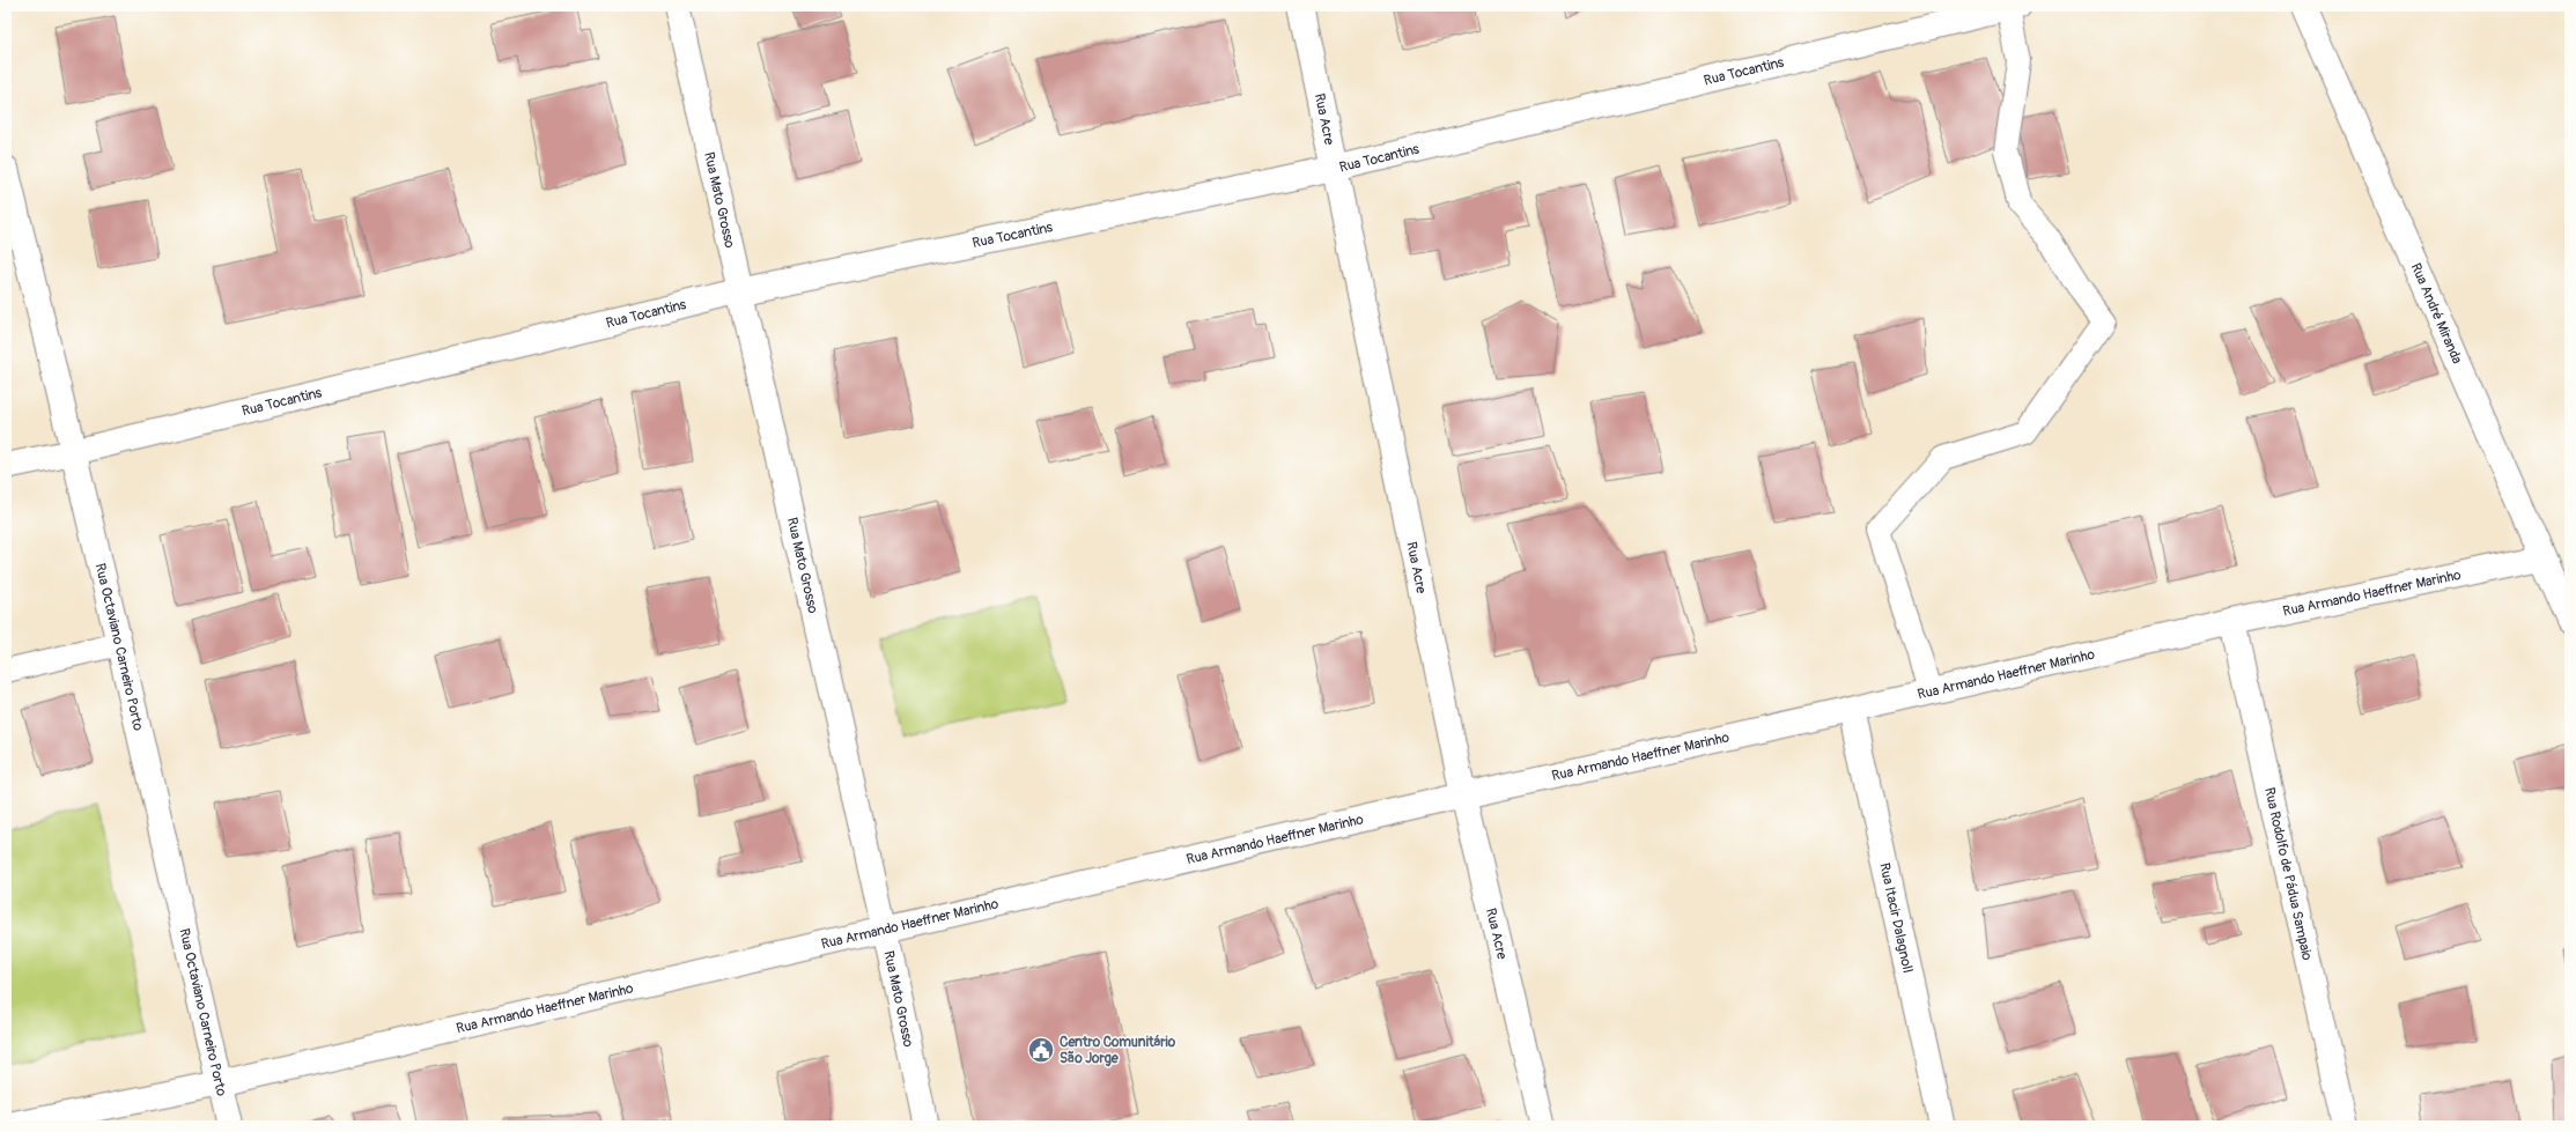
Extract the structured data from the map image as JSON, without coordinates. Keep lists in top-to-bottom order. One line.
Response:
{"streets":{"street":["Rua Tocantins","Rua Acre","Rua Mato Grosso","Rua André Miranda","Rua Armando Haeffner Marinho","Rua Octaviano Carneiro Porto","Rua Rodolfo de Pádua Sampaio","Rua Itacir Dalagnoll"]},"crossings":[["Rua Tocantins","Rua Acre"],["Rua Tocantins","Rua Mato Grosso"],["Rua Tocantins","Rua Octaviano Carneiro Porto"],["Rua Acre","Rua Armando Haeffner Marinho"],["Rua Mato Grosso","Rua Armando Haeffner Marinho"],["Rua André Miranda","Rua Armando Haeffner Marinho"],["Rua Armando Haeffner Marinho","Rua Octaviano Carneiro Porto"],["Rua Armando Haeffner Marinho","Rua Rodolfo de Pádua Sampaio"],["Rua Armando Haeffner Marinho","Rua Itacir Dalagnoll"]],"places":{"public building":["Centro Comunitário São Jorge"]}}
